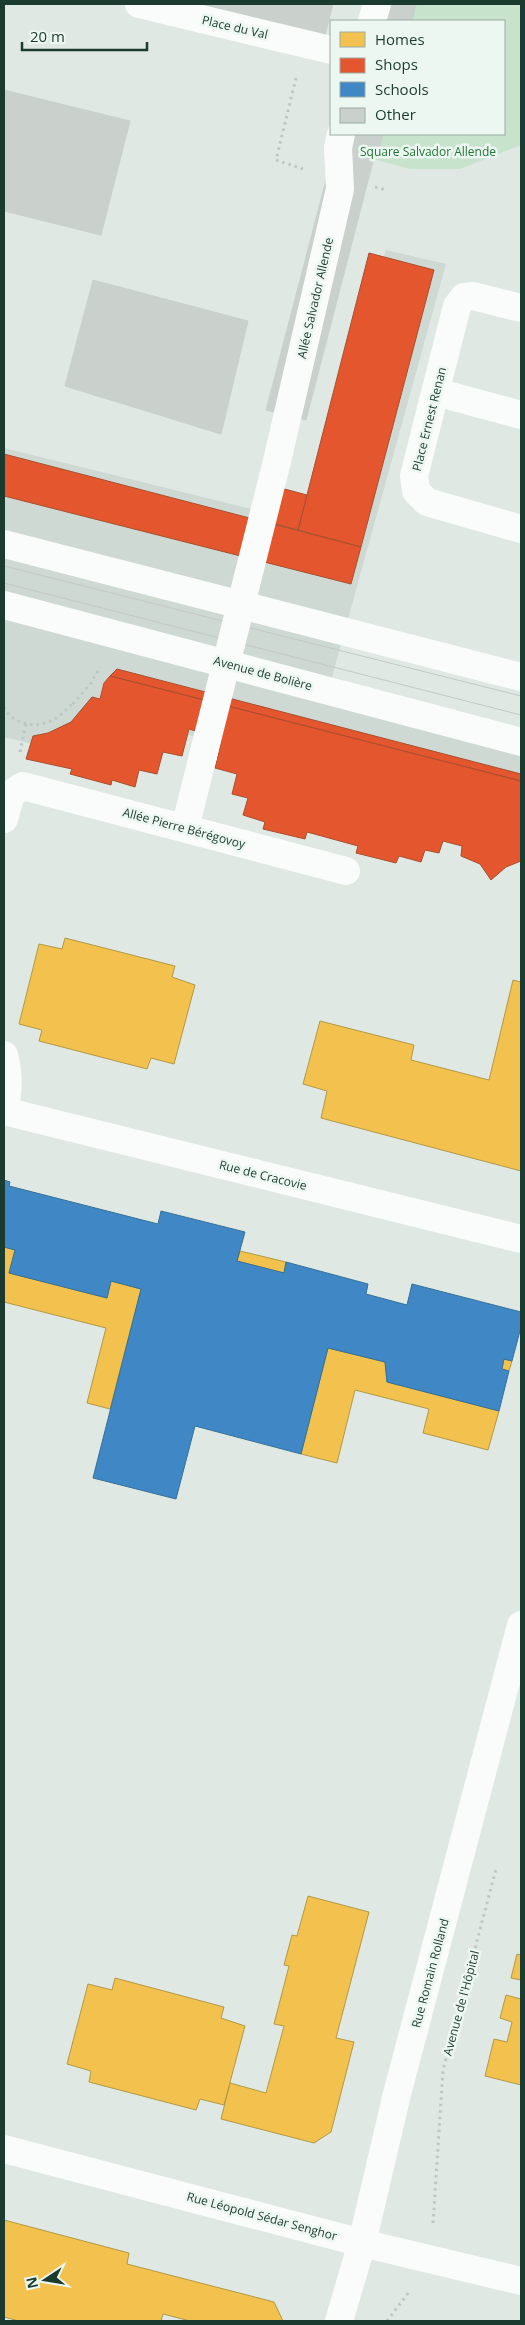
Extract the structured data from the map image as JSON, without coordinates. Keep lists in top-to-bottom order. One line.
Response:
{"streets":{"street":["Place du Val","Allée Salvador Allende","Place Ernest Renan","Avenue de Bolière","Allée Pierre Bérégovoy","Rue de Cracovie","Rue Romain Rolland","Rue Léopold Sédar Senghor"],"path":["Avenue de l'Hôpital"]},"crossings":[["Allée Salvador Allende","Allée Pierre Bérégovoy"],["Rue Romain Rolland","Rue Léopold Sédar Senghor"]],"parks":["Square Salvador Allende"],"legend":["Homes","Shops","Schools","Other"],"scale_bar":"20 m","north":"left"}
